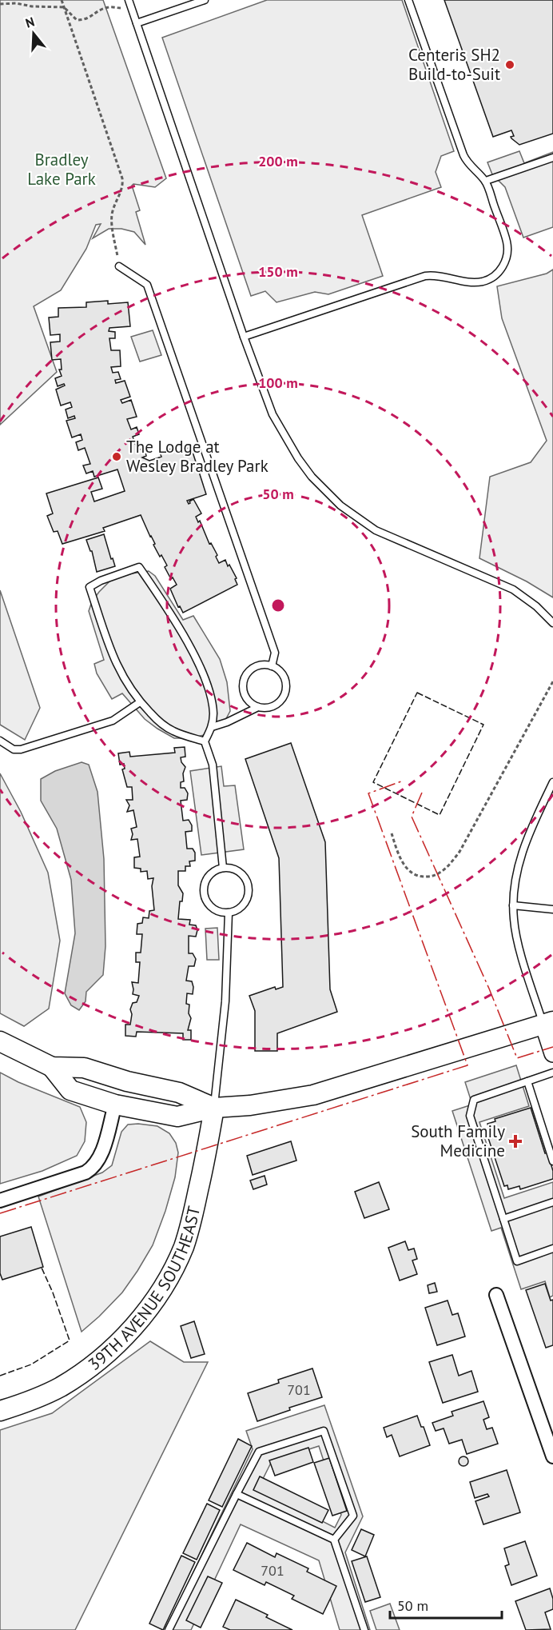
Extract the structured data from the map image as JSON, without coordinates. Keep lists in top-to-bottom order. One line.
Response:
{"streets":{"main road":["39TH AVENUE SOUTHEAST"]},"parks":["Bradley Lake Park"],"places":{"other":["Centeris SH2 Build-to-Suit","The Lodge at Wesley Bradley Park"],"health":["South Family Medicine"]},"house_numbers":["701","701"],"scale_bar":"50 m","north":"top","rings":["200 m","150 m","100 m","50 m"]}
